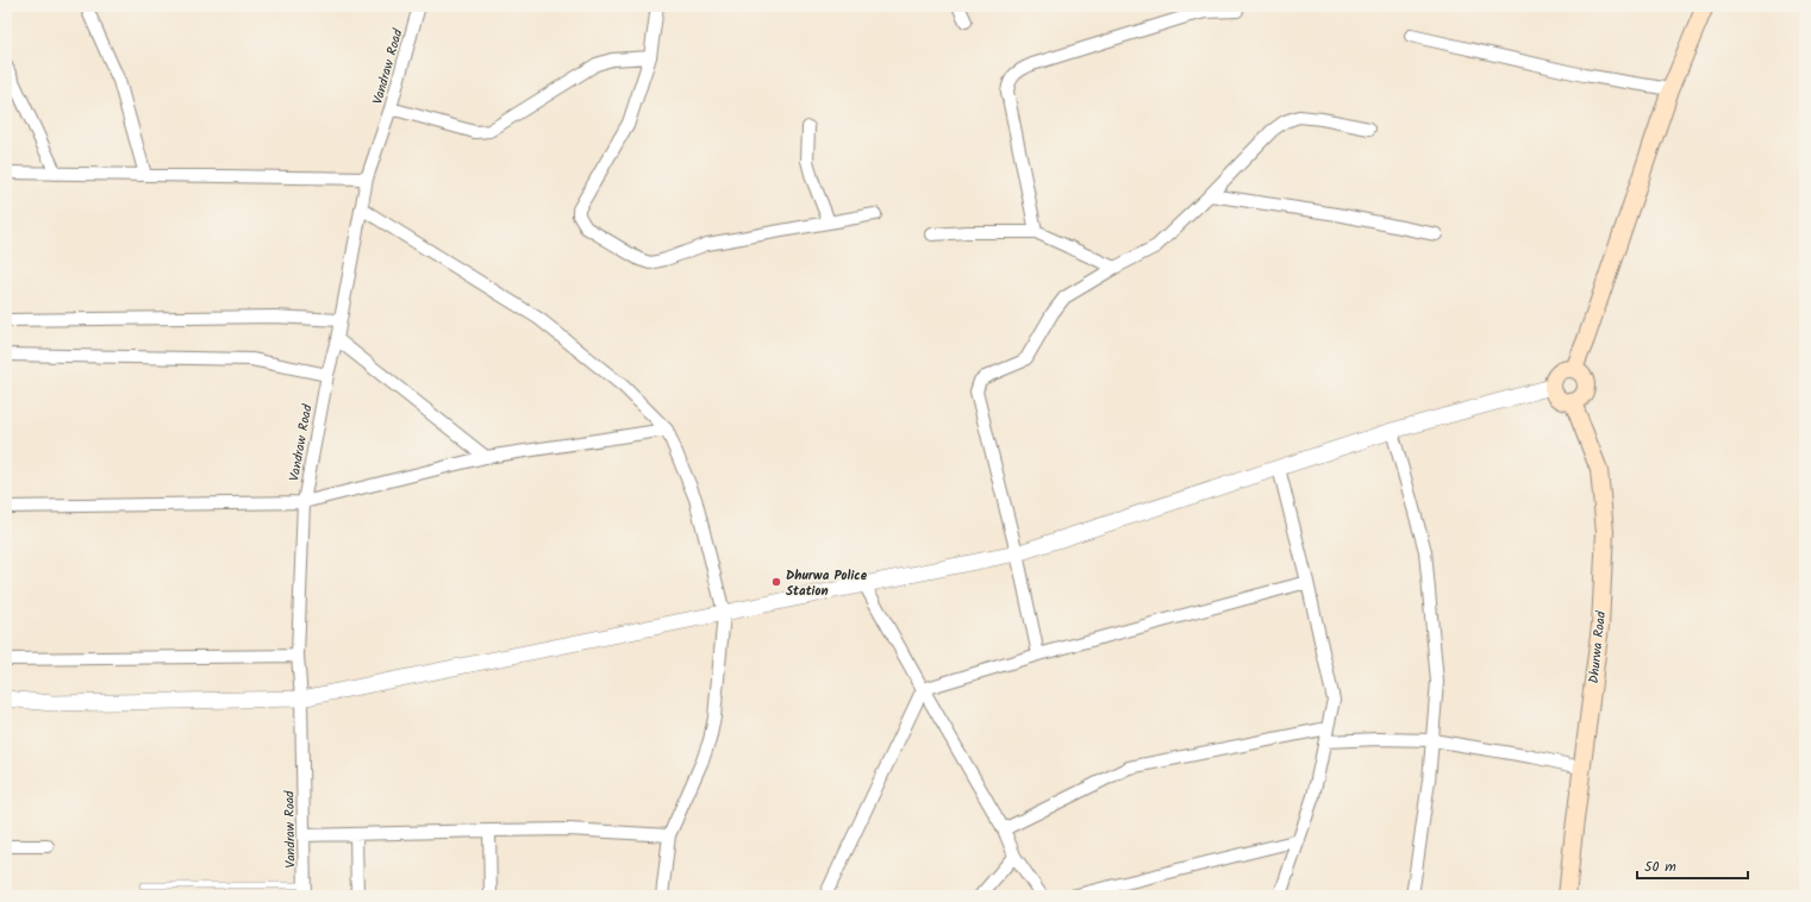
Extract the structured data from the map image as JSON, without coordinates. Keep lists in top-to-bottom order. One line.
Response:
{"streets":{"main road":["Dhurwa Road"],"street":["Vandraw Road"]},"places":["Dhurwa Police Station"],"scale_bar":"50 m"}
